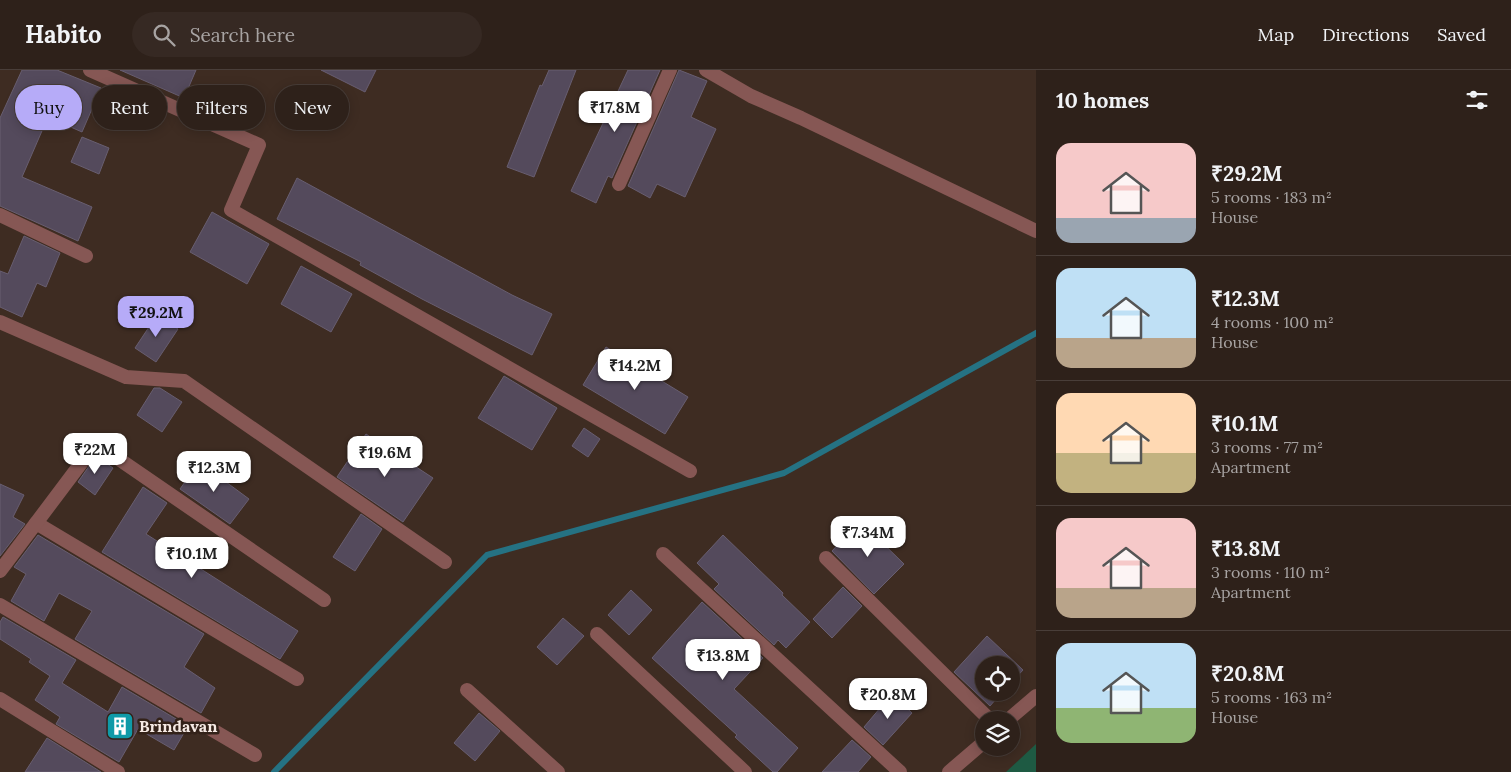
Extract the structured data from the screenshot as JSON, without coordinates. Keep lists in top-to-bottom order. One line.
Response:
{"places":{"building":["Brindavan"]},"page":{"header":"Habito","search":"Search here","nav":["Map","Directions","Saved"],"heading":"10 homes","chip":["Buy","Rent","Filters","New"],"price":["₹17.8M","₹29.2M","₹14.2M","₹22M","₹19.6M","₹12.3M","₹7.34M","₹10.1M","₹13.8M","₹20.8M"],"list":[{"name":"₹29.2M","note":"5 rooms · 183 m² · House"},{"name":"₹12.3M","note":"4 rooms · 100 m² · House"},{"name":"₹10.1M","note":"3 rooms · 77 m² · Apartment"},{"name":"₹13.8M","note":"3 rooms · 110 m² · Apartment"},{"name":"₹20.8M","note":"5 rooms · 163 m² · House"}]}}
